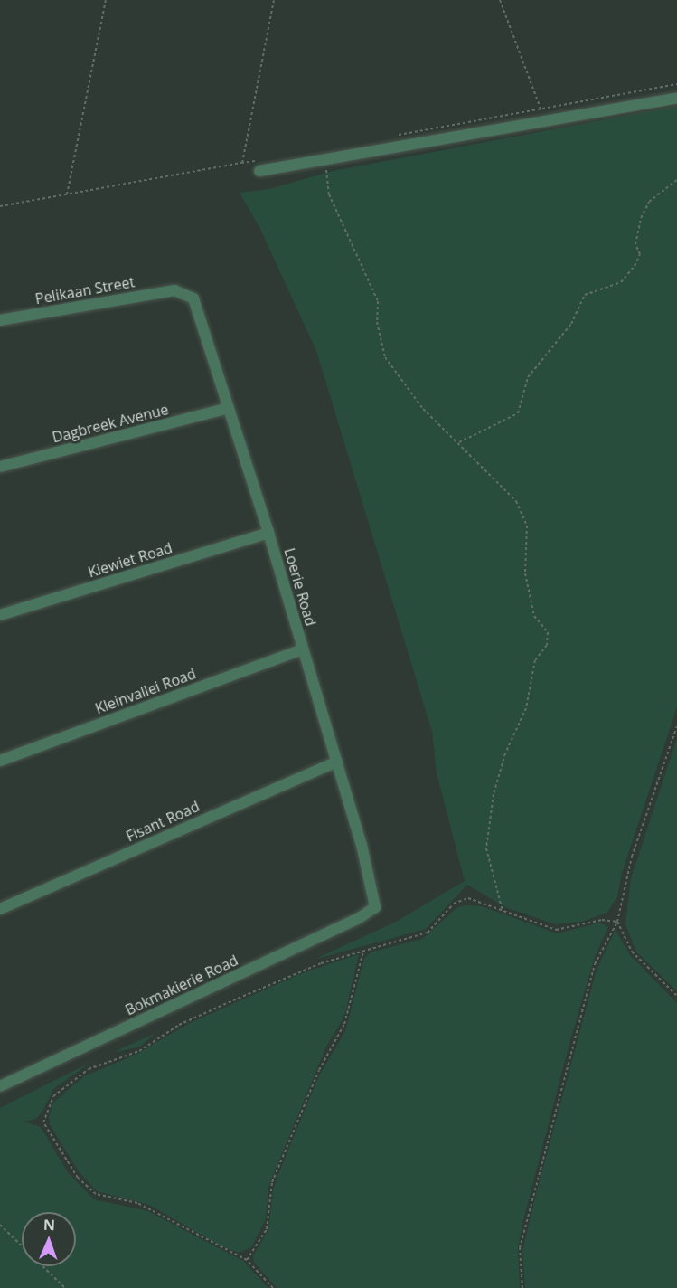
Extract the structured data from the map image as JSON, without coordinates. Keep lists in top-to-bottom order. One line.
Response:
{"streets":{"street":["Pelikaan Street","Dagbreek Avenue","Kiewiet Road","Loerie Road","Kleinvallei Road","Fisant Road","Bokmakierie Road"]},"crossings":[["Pelikaan Street","Loerie Road"],["Dagbreek Avenue","Loerie Road"],["Kiewiet Road","Loerie Road"],["Loerie Road","Kleinvallei Road"],["Loerie Road","Fisant Road"],["Loerie Road","Bokmakierie Road"]],"north":"top"}
